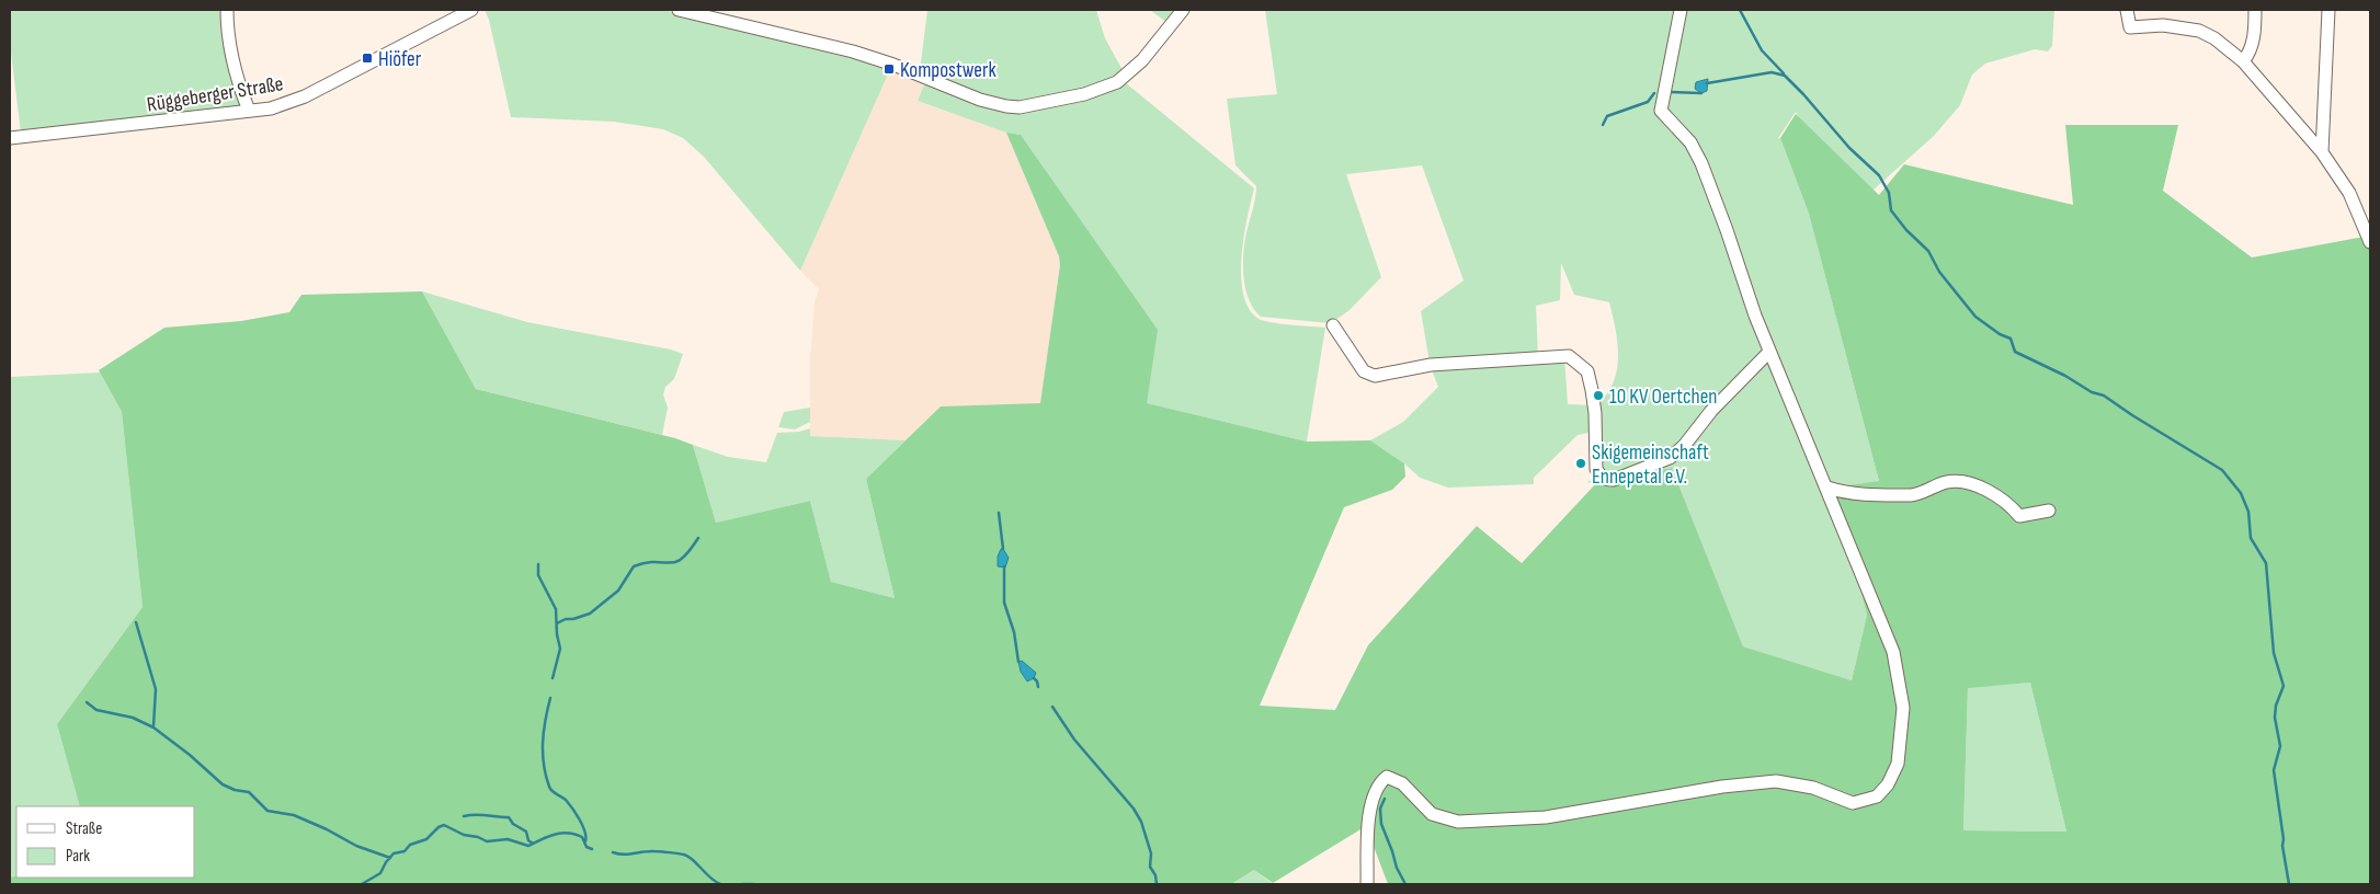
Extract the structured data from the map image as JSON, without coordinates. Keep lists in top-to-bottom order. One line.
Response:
{"streets":{"street":["Rüggeberger Straße"]},"places":{"transit":["Hiöfer","Kompostwerk"],"other":["10 KV Oertchen","Skigemeinschaft Ennepetal e.V."]},"legend":["Straße","Park"]}
